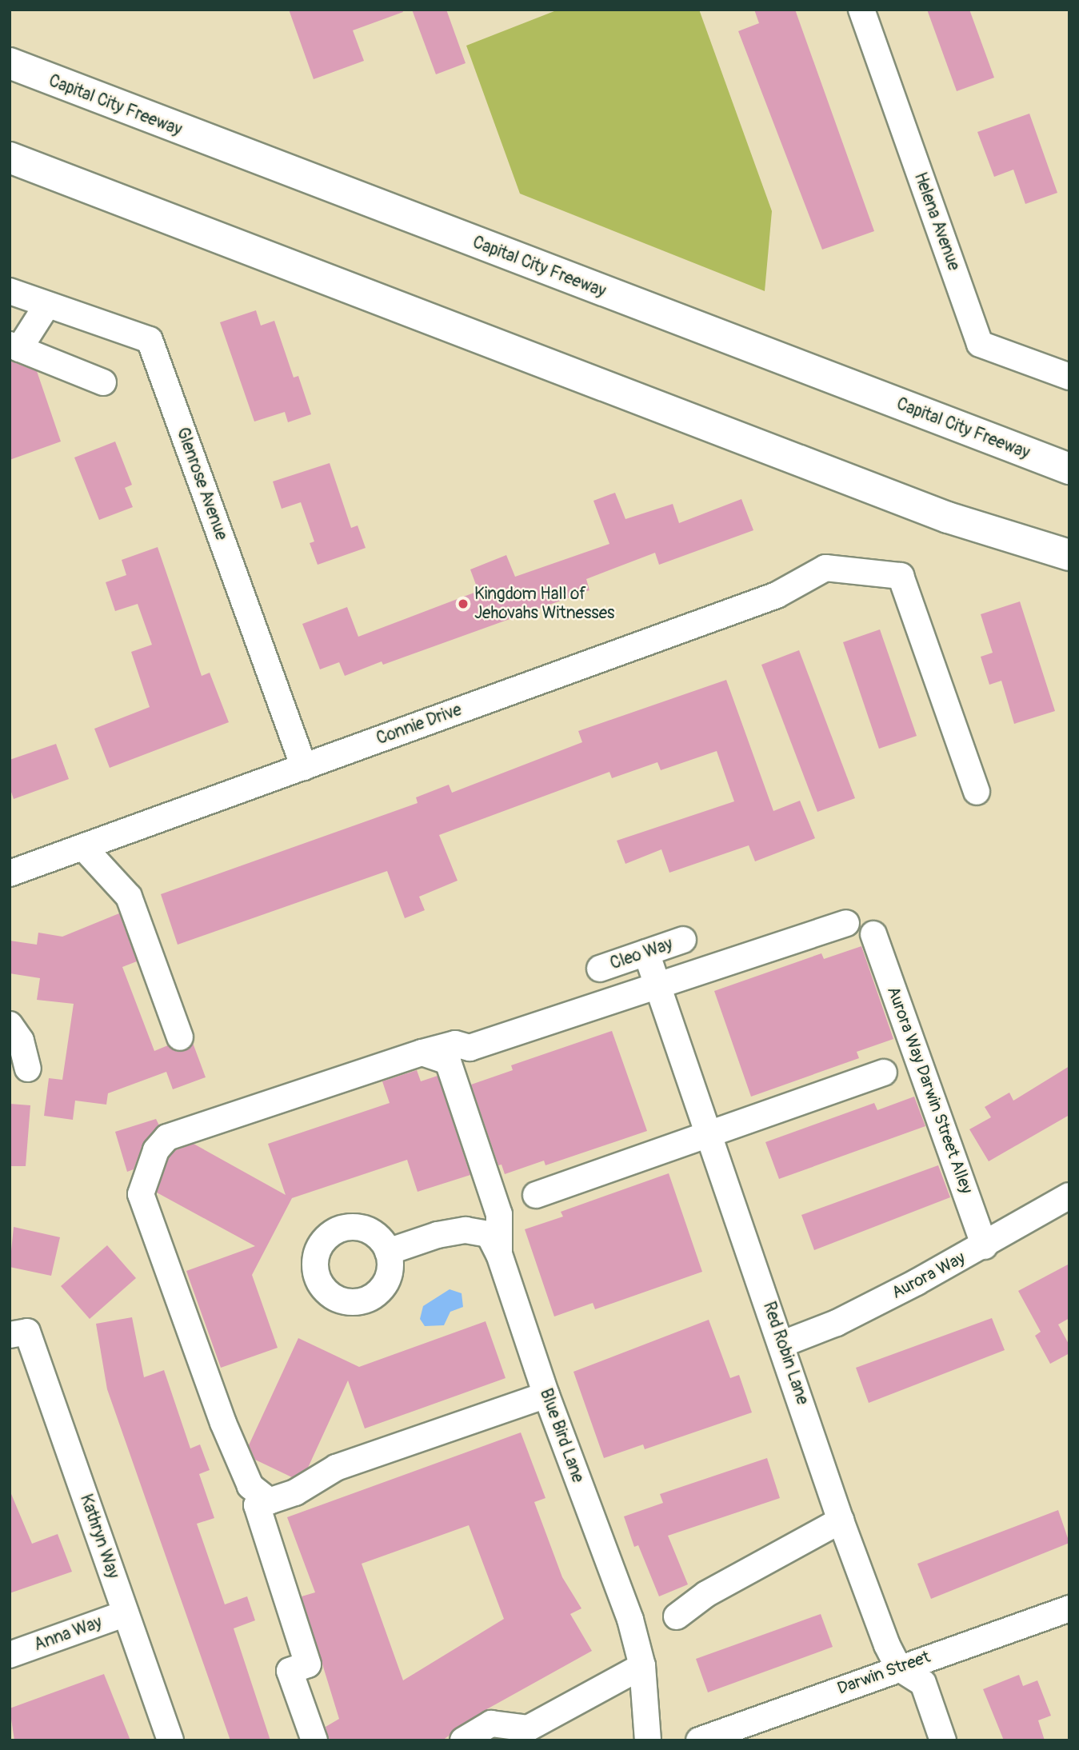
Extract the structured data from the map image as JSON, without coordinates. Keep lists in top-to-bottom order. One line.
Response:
{"streets":{"highway":["Capital City Freeway"],"street":["Helena Avenue","Glenrose Avenue","Connie Drive","Cleo Way","Aurora Way Darwin Street Alley","Aurora Way","Red Robin Lane","Blue Bird Lane","Kathryn Way","Anna Way","Darwin Street"]},"crossings":[["Glenrose Avenue","Connie Drive"],["Cleo Way","Red Robin Lane"],["Aurora Way Darwin Street Alley","Aurora Way"],["Aurora Way","Red Robin Lane"],["Red Robin Lane","Darwin Street"],["Kathryn Way","Anna Way"]],"places":["Kingdom Hall of Jehovahs Witnesses"]}
